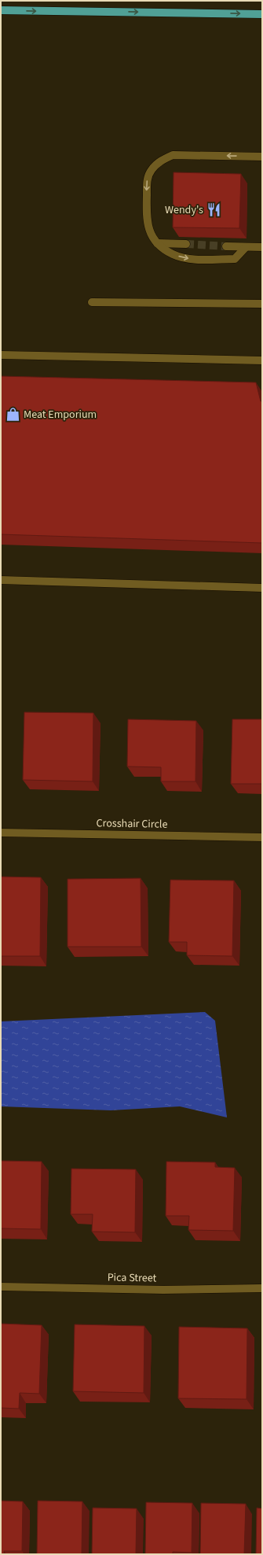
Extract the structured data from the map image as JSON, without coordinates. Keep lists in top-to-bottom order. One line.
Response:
{"streets":{"street":["Crosshair Circle","Pica Street"]},"places":{"restaurant":["Wendy's"],"shop":["Meat Emporium"]}}
